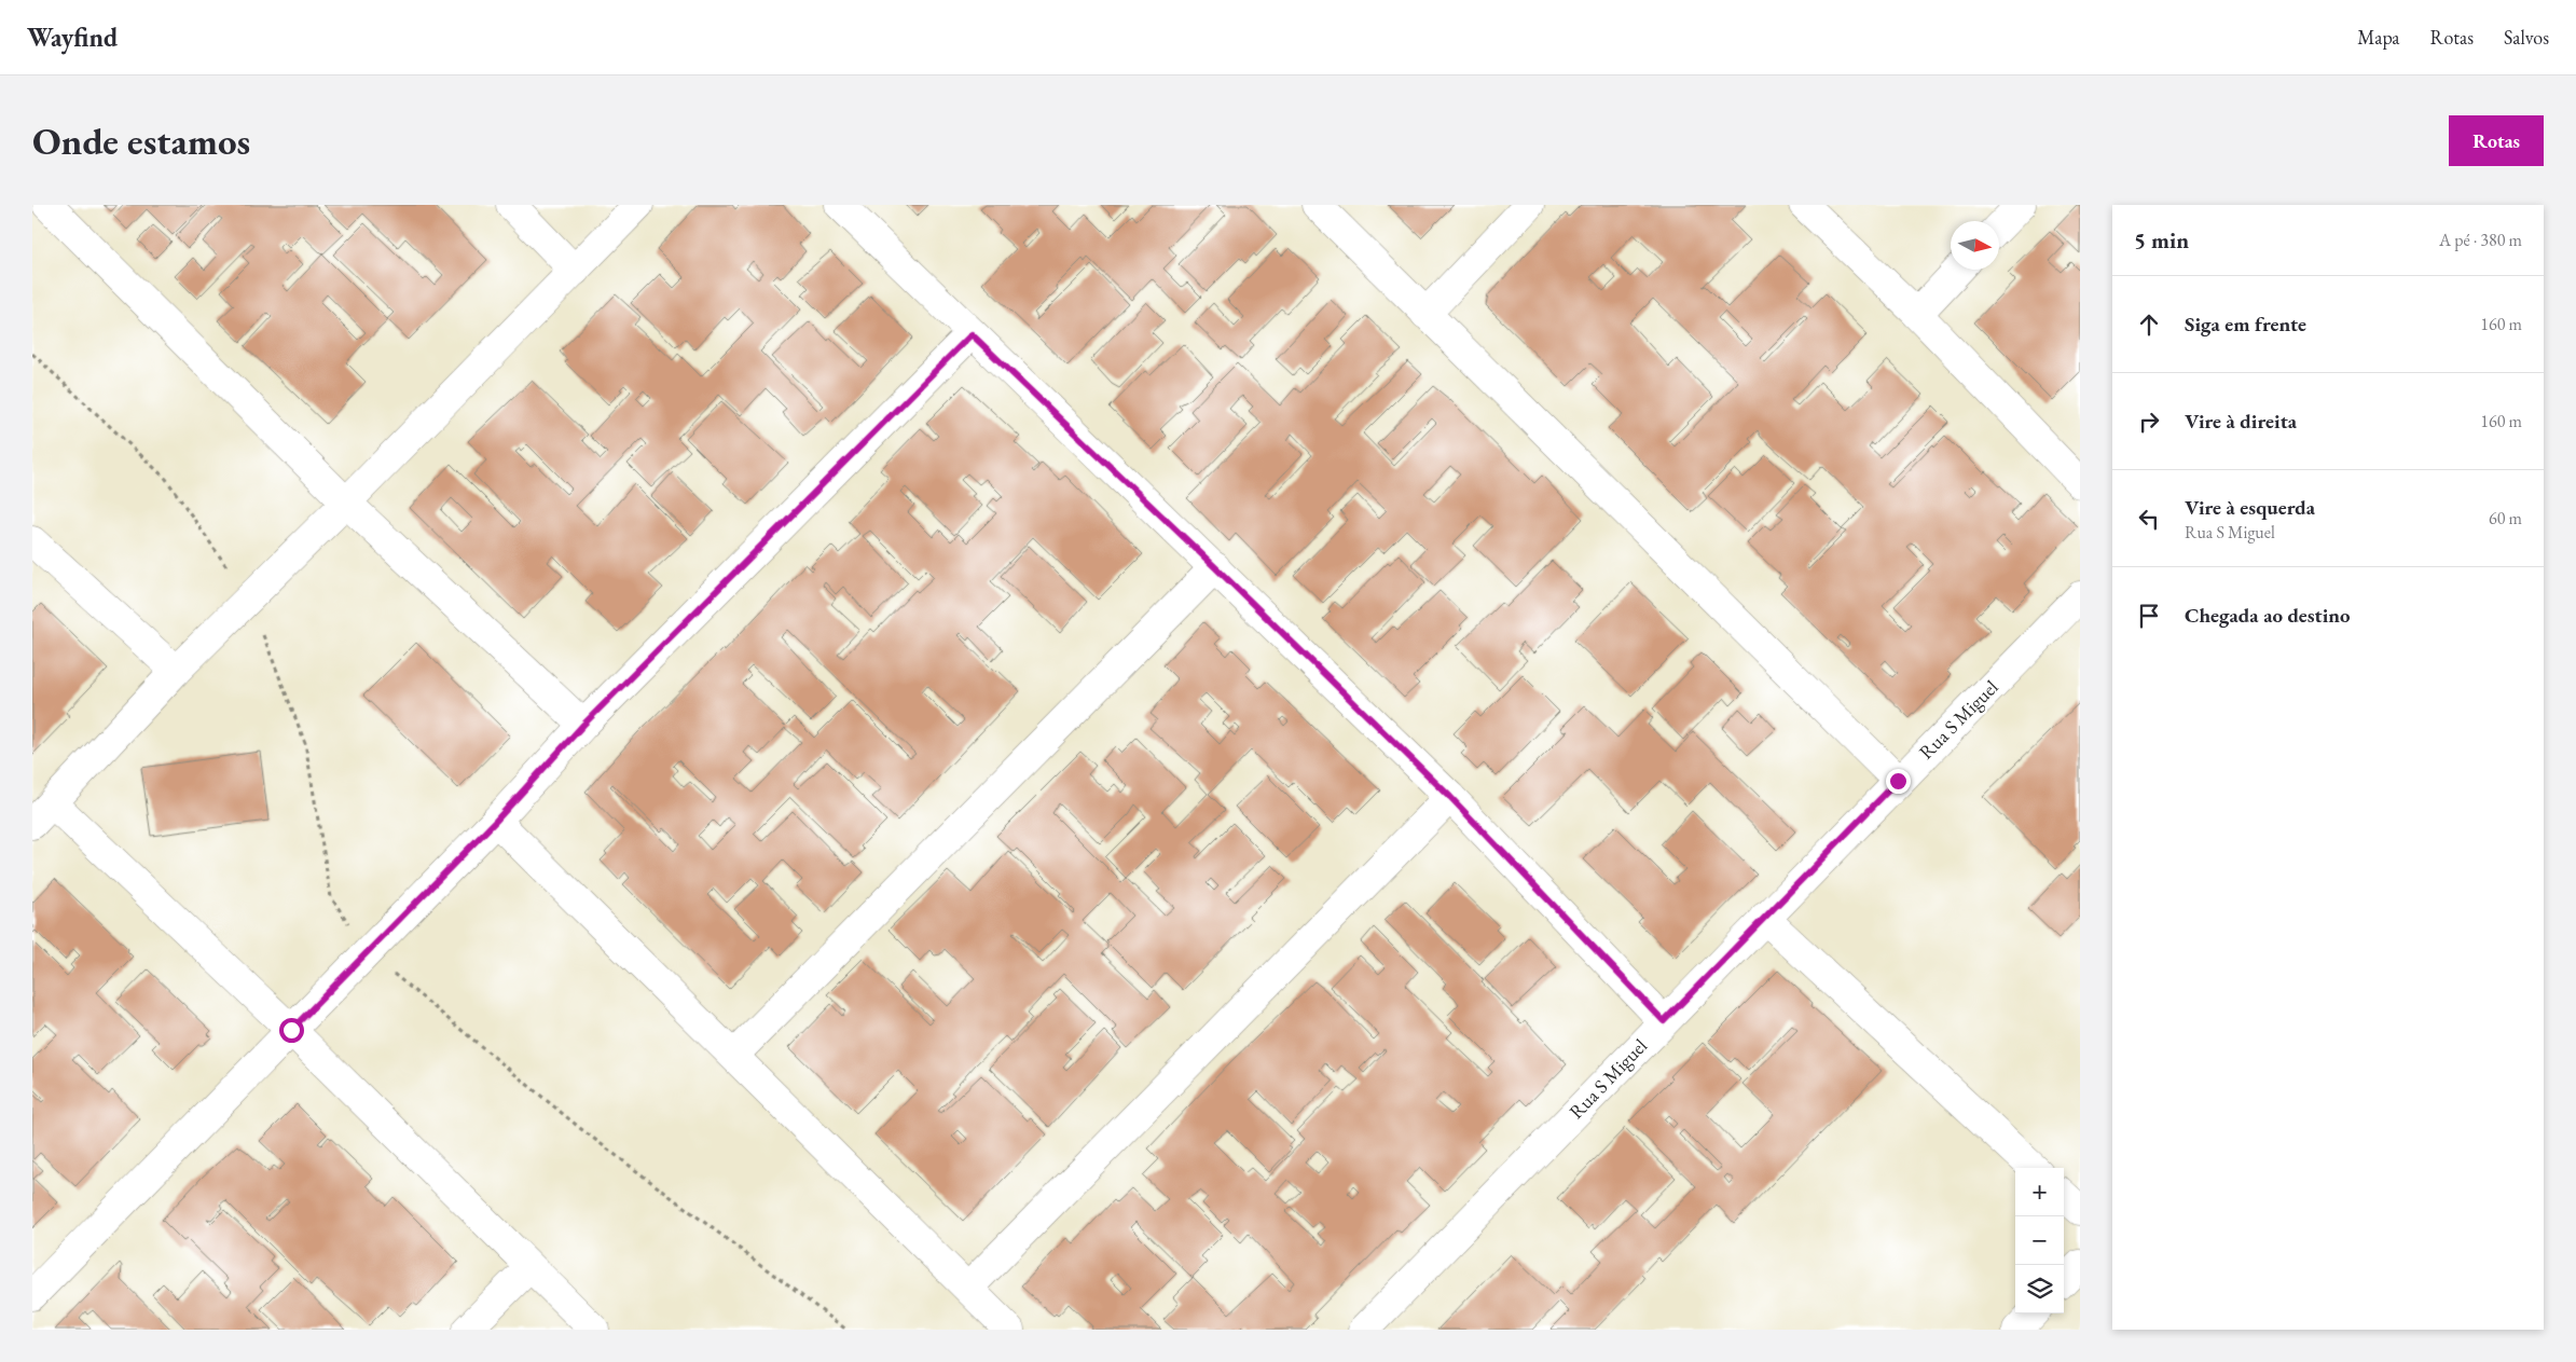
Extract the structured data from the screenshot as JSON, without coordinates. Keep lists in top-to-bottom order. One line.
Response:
{"streets":{"street":["Rua S Miguel"]},"north":"right","page":{"header":"Wayfind","nav":["Mapa","Rotas","Salvos"],"buttons":"Rotas","title":"Onde estamos","heading":["5 min","A pé · 380 m"],"list":[["Siga em frente","160 m"],["Vire à direita","160 m"],["Vire à esquerda","Rua S Miguel","60 m"],"Chegada ao destino"],"map_buttons":["+","−"]}}
